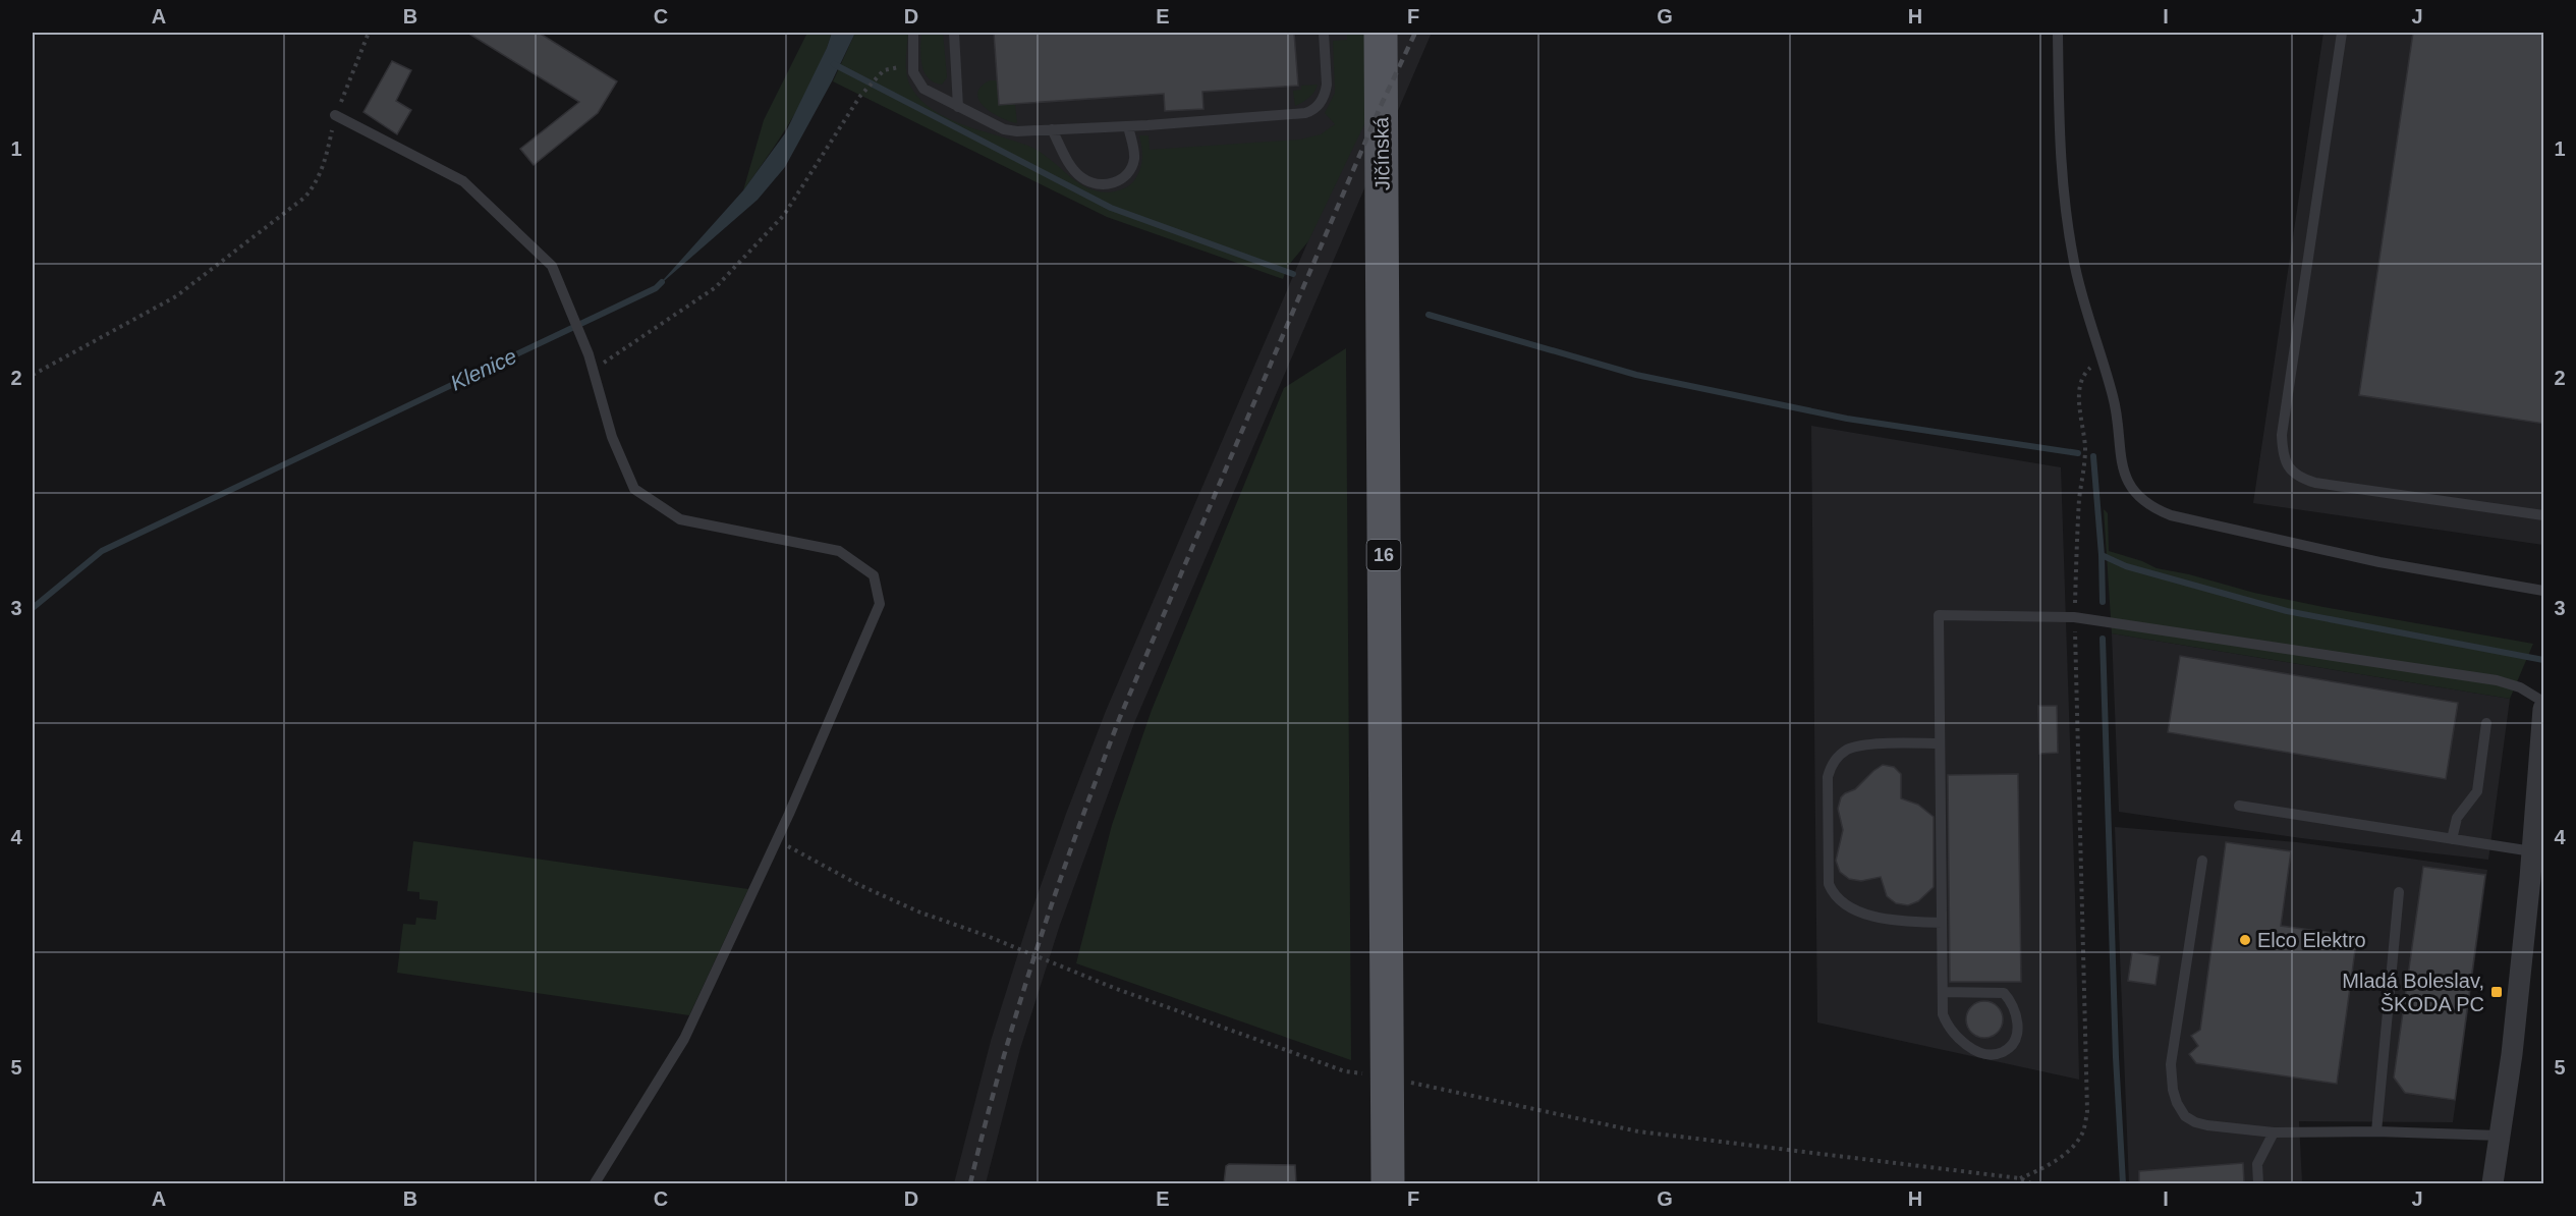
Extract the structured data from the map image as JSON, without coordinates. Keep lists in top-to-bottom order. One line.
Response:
{"streets":{"main road":["Jičínská","16"]},"crossings":[["Jičínská","16"]],"water":["Klenice"],"places":{"other":["Elco Elektro"],"transit":["Mladá Boleslav, ŠKODA PC"]},"grid":{"columns":["A","B","C","D","E","F","G","H","I","J"],"rows":["1","2","3","4","5"]}}
